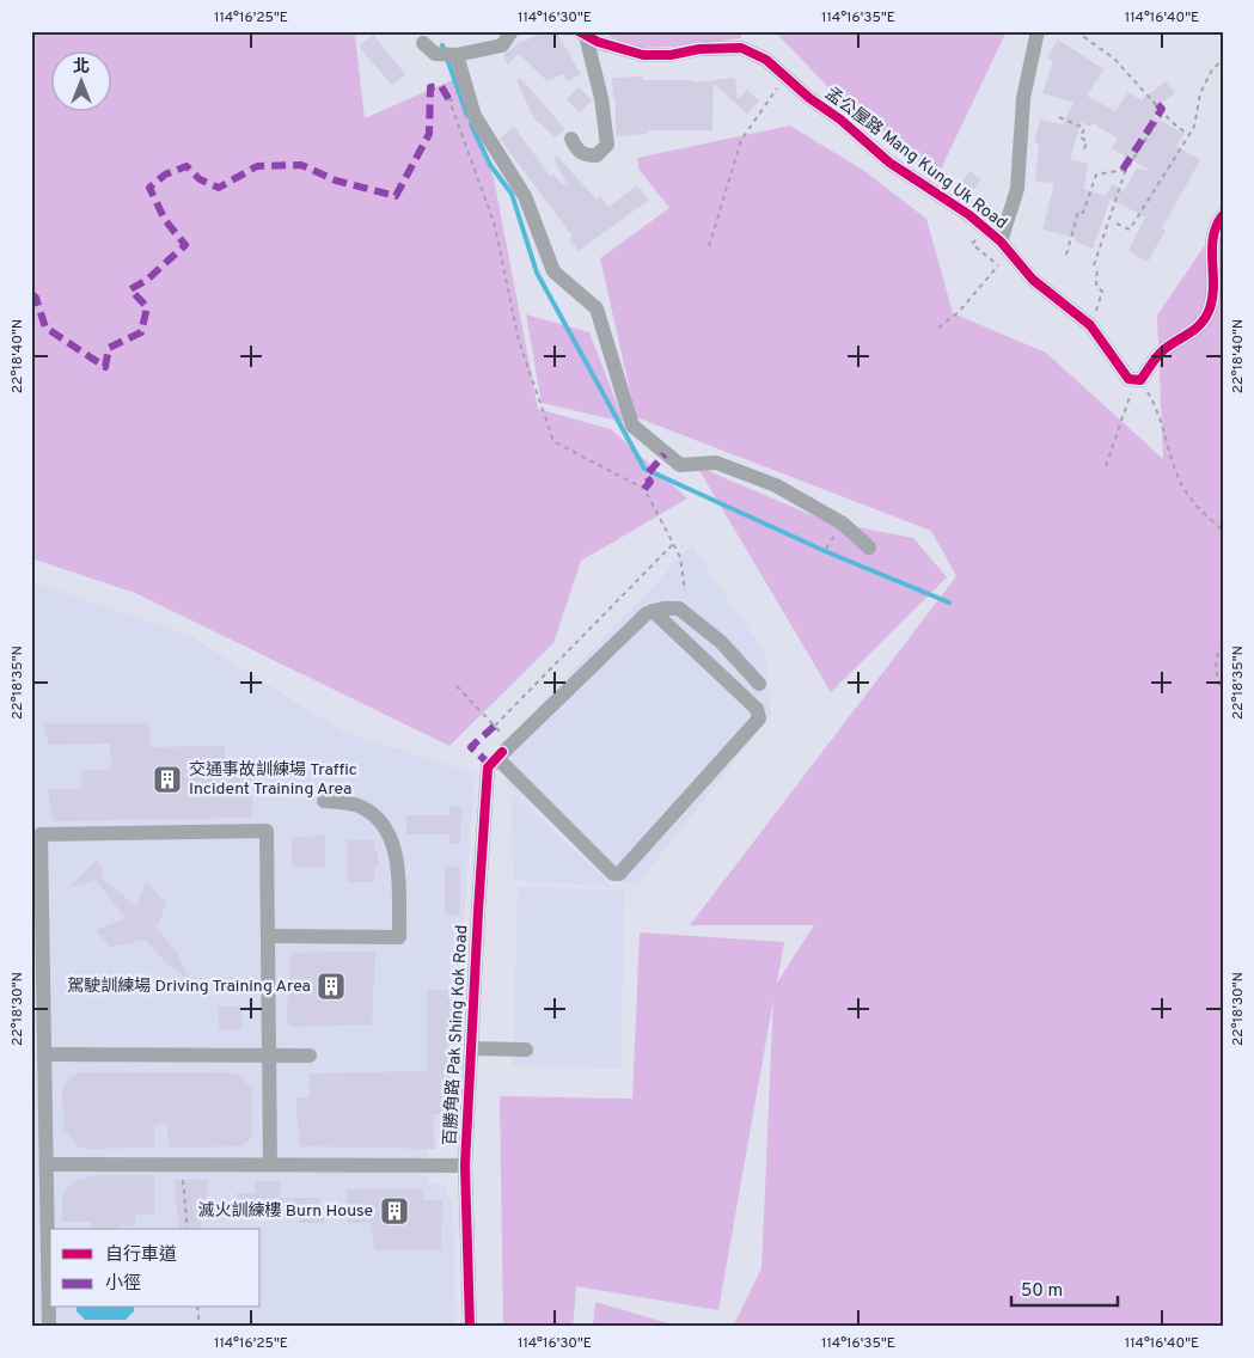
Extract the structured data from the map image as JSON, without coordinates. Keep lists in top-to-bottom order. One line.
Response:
{"streets":{"street":["孟公屋路 Mang Kung Uk Road","百勝角路 Pak Shing Kok Road"]},"places":{"building":["交通事故訓練場 Traffic Incident Training Area","駕駛訓練場 Driving Training Area","滅火訓練樓 Burn House"]},"legend":["自行車道","小徑"],"scale_bar":"50 m","north":"top","coordinates":["114°16'25\"E","114°16'30\"E","114°16'35\"E","114°16'40\"E","22°18'40\"N","22°18'35\"N","22°18'30\"N"]}
